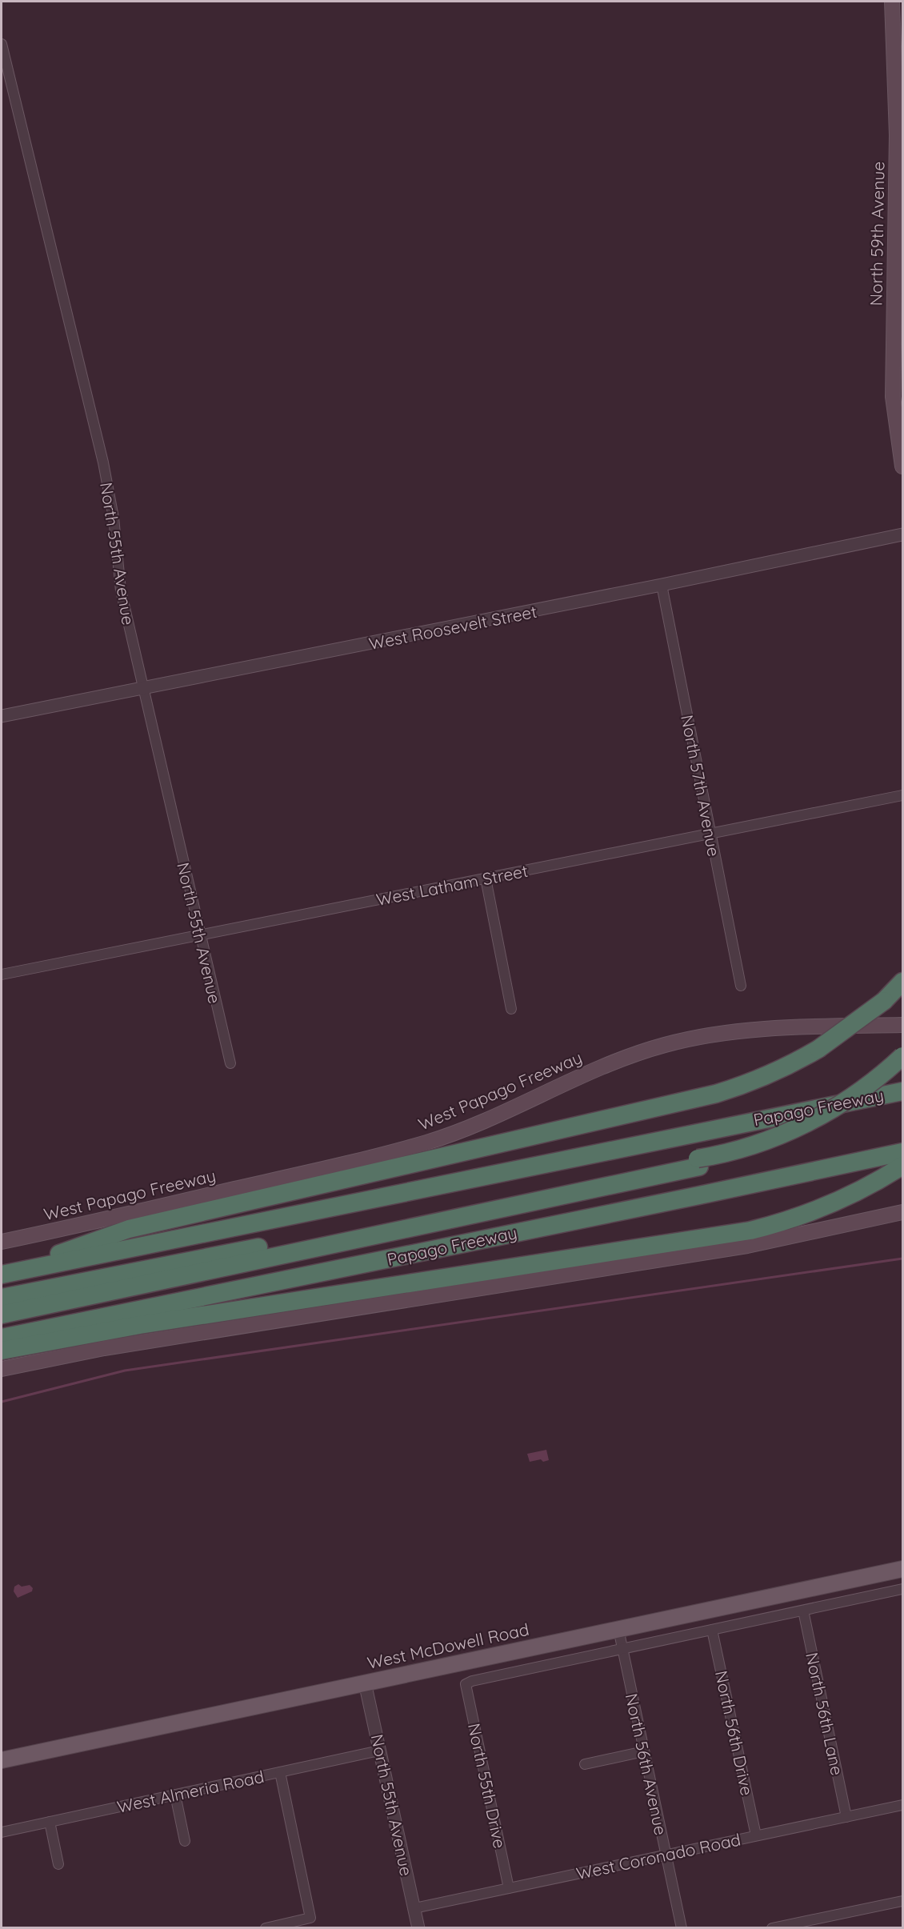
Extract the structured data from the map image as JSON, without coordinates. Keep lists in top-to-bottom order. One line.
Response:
{"streets":{"highway":["Papago Freeway"],"main road":["North 59th Avenue","West Papago Freeway","West McDowell Road"],"street":["North 55th Avenue","West Roosevelt Street","North 57th Avenue","West Latham Street","North 56th Lane","North 56th Drive","North 56th Avenue","North 55th Drive","West Almeria Road","West Coronado Road"]},"crossings":[["North 55th Avenue","West Roosevelt Street"],["North 55th Avenue","West Latham Street"],["North 55th Avenue","West McDowell Road"],["North 55th Avenue","West Almeria Road"],["North 55th Avenue","West Coronado Road"],["West Roosevelt Street","North 57th Avenue"],["North 57th Avenue","West Latham Street"],["West McDowell Road","North 56th Avenue"],["North 56th Lane","West Coronado Road"],["North 56th Drive","West Coronado Road"],["North 56th Avenue","North 55th Drive"],["North 56th Avenue","West Coronado Road"],["North 55th Drive","West Coronado Road"]]}
